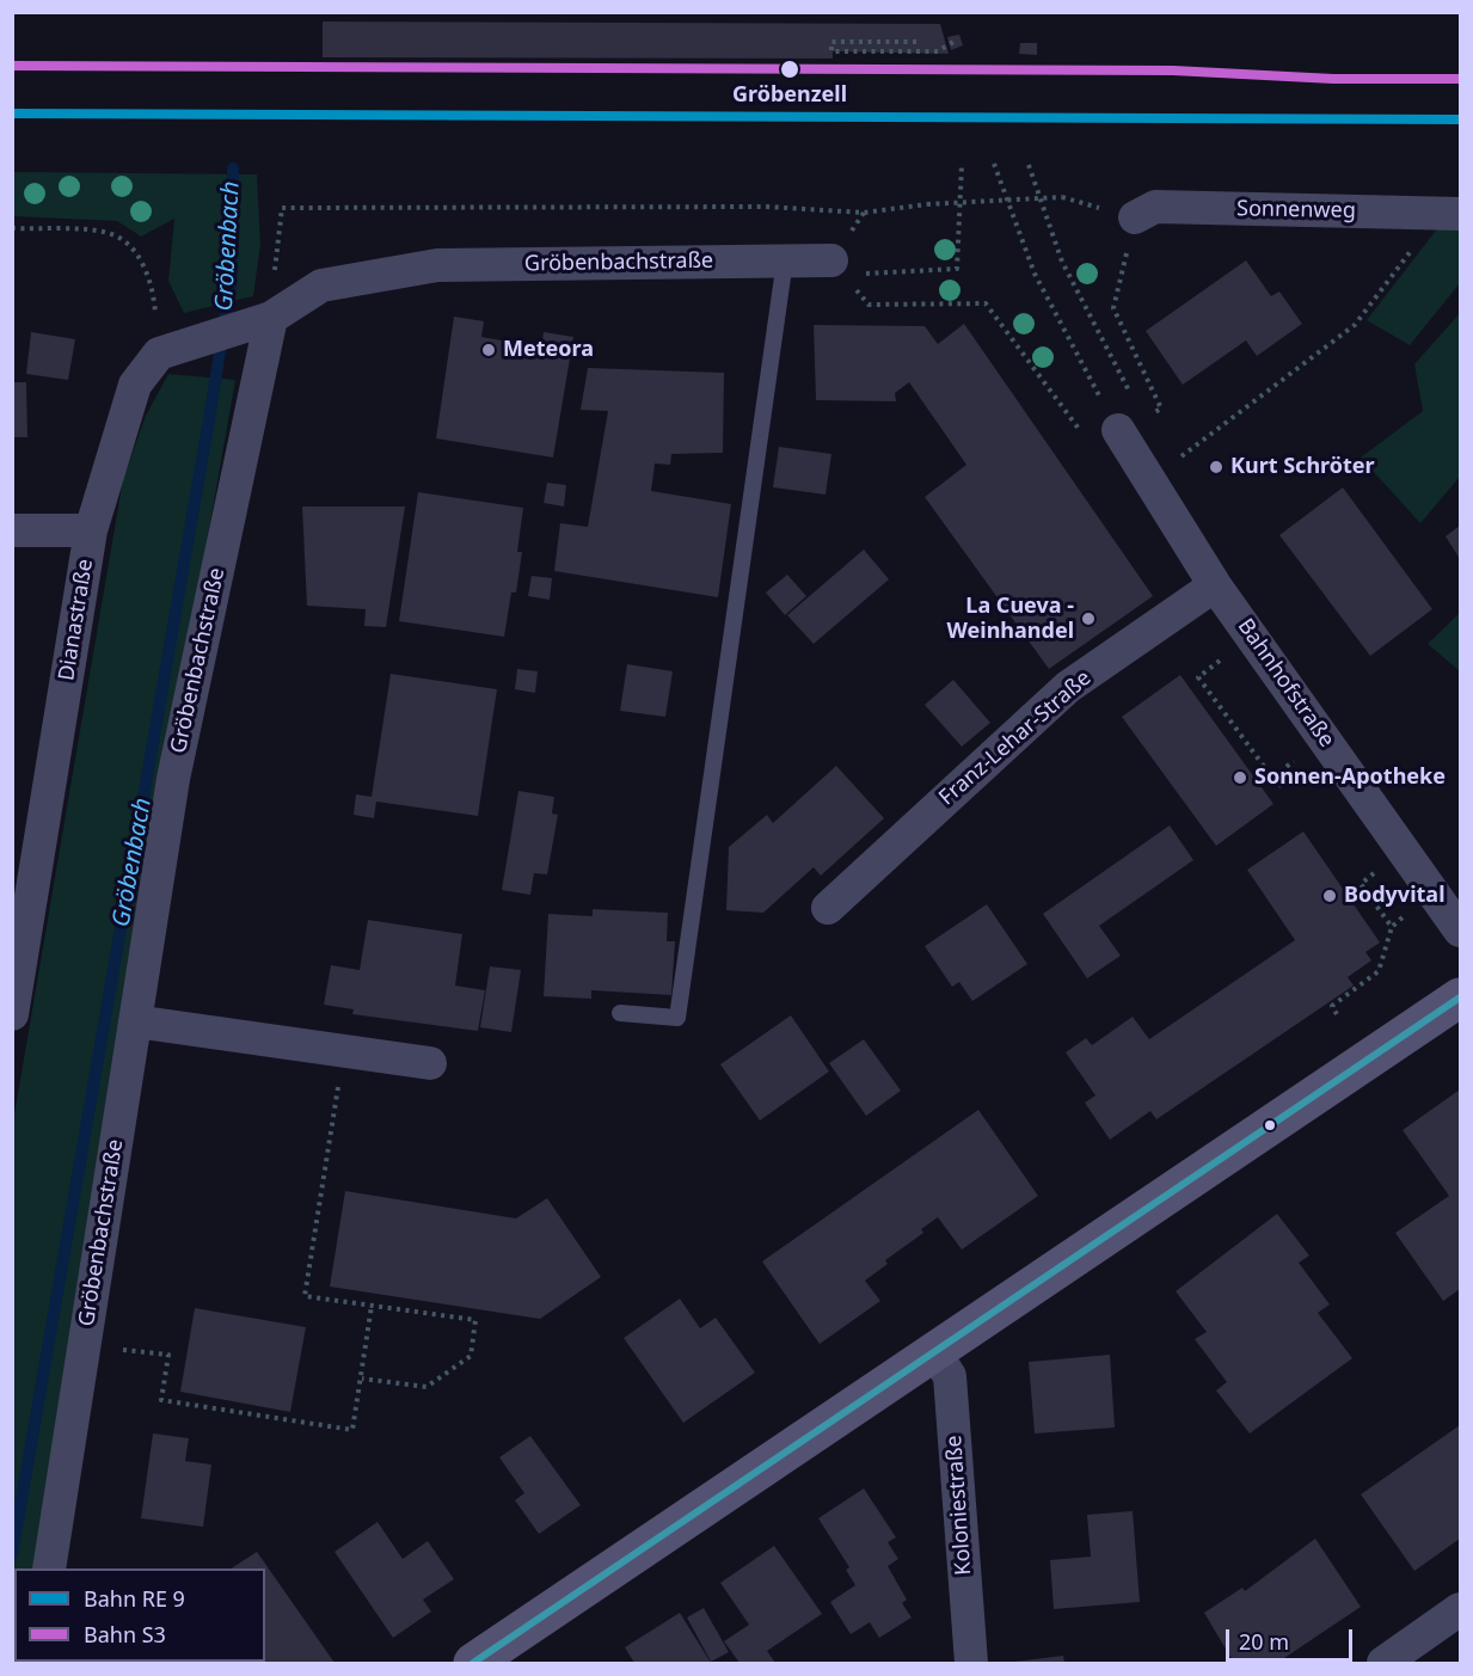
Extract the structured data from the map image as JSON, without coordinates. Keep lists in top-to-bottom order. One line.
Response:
{"streets":{"street":["Sonnenweg","Gröbenbachstraße","Dianastraße","Bahnhofstraße","Franz-Lehar-Straße","Koloniestraße"]},"crossings":[["Bahnhofstraße","Franz-Lehar-Straße"]],"water":["Gröbenbach"],"places":["Gröbenzell","Meteora","Kurt Schröter","La Cueva - Weinhandel","Sonnen-Apotheke","Bodyvital"],"lines":["rail line S3"],"legend":["Bahn RE 9","Bahn S3"],"scale_bar":"20 m"}
